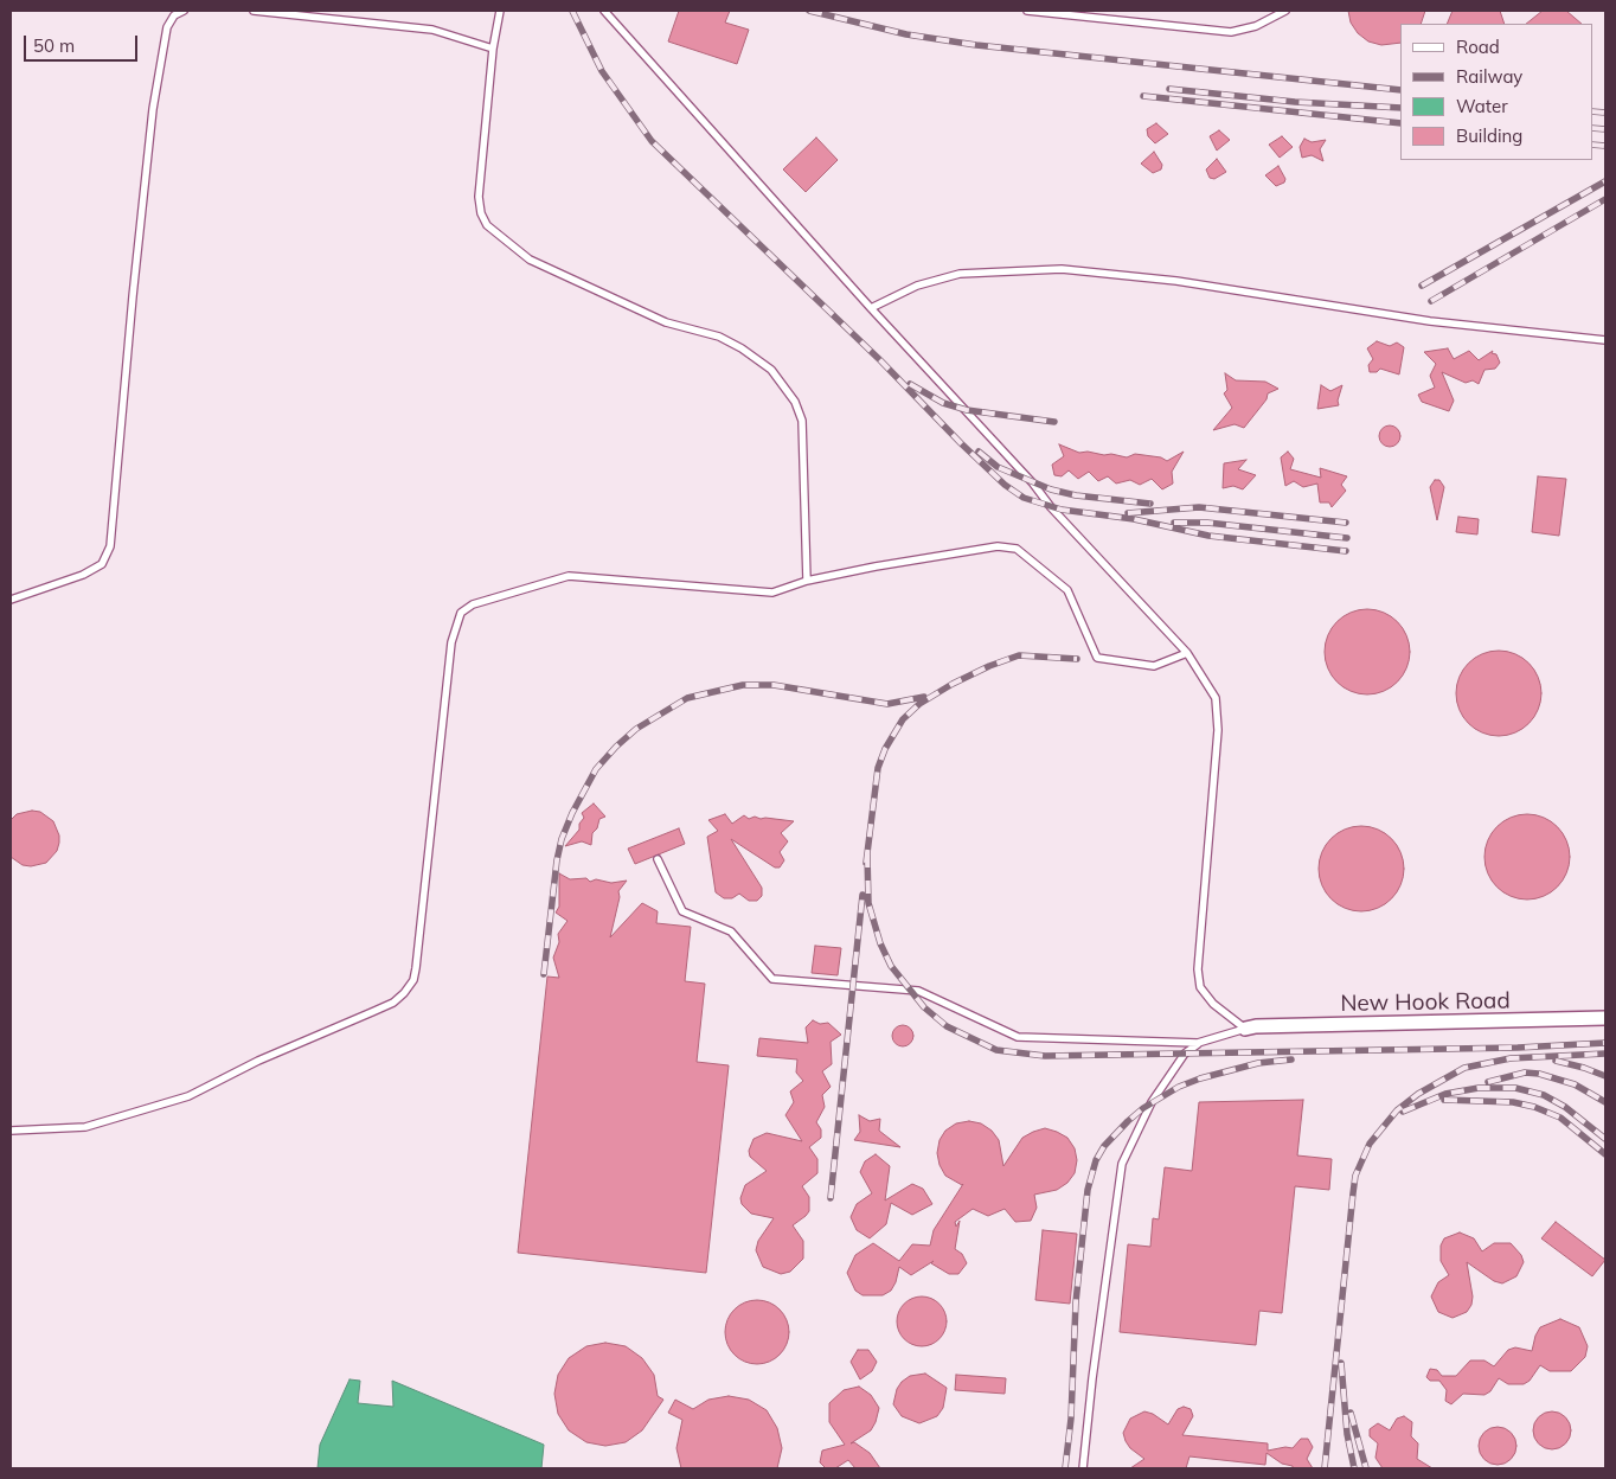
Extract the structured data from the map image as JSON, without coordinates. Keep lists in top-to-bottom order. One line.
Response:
{"streets":{"street":["New Hook Road"]},"legend":["Road","Railway","Water","Building"],"scale_bar":"50 m"}
